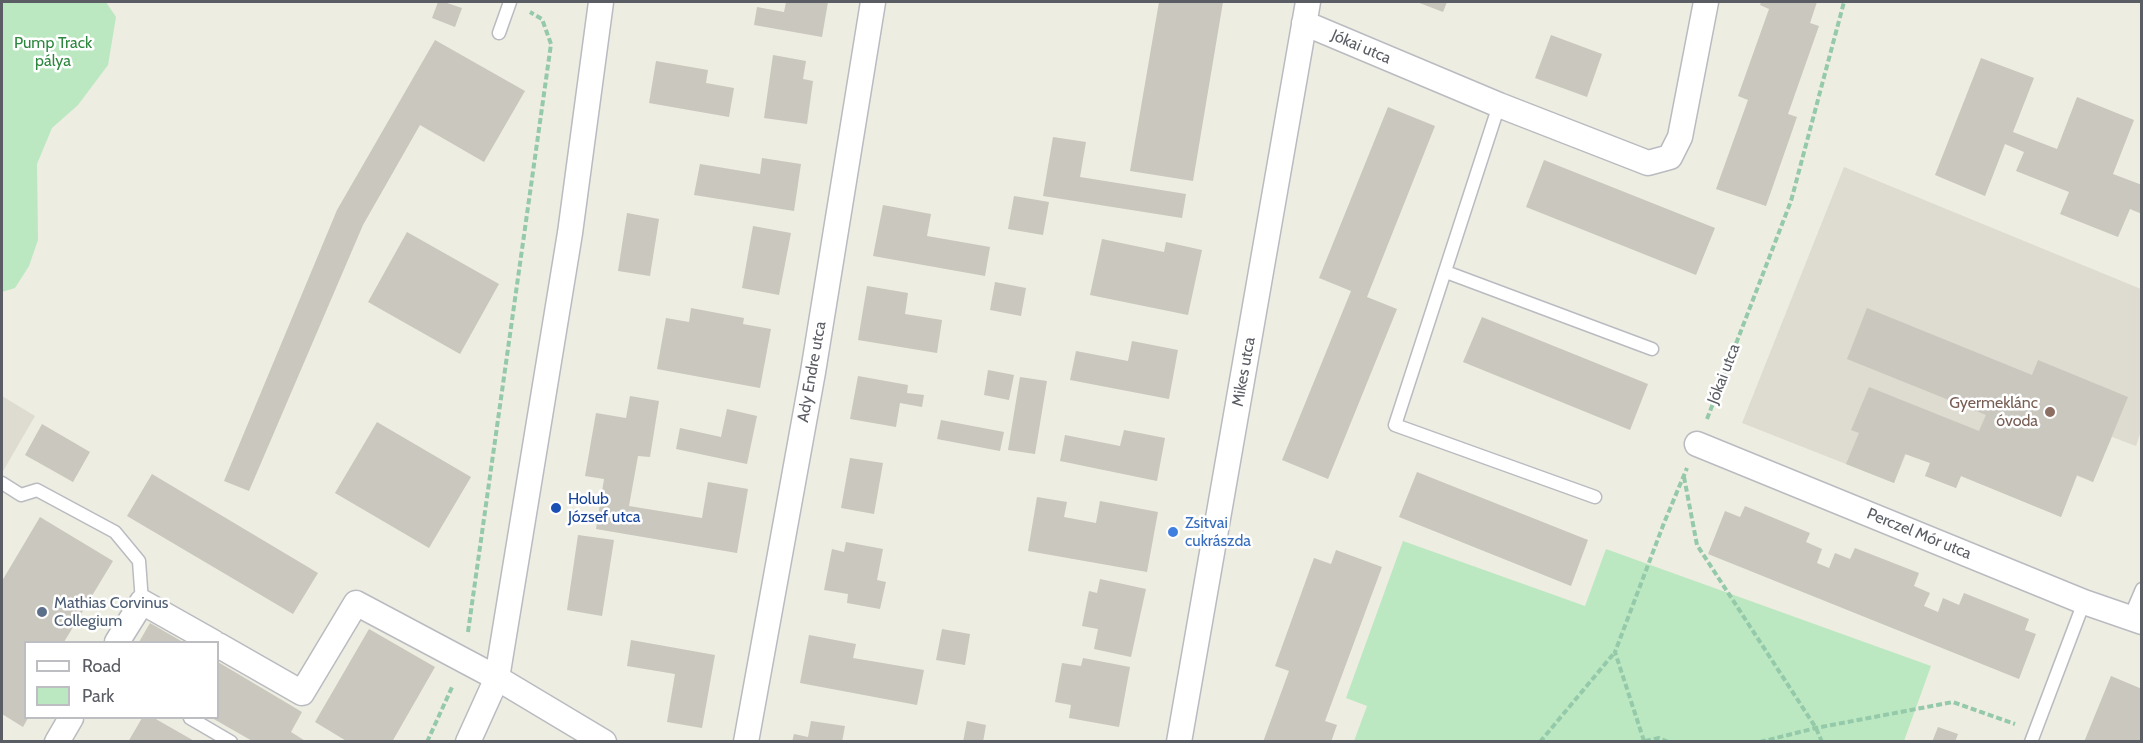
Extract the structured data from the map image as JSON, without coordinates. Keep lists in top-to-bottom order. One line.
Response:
{"streets":{"street":["Jókai utca","Ady Endre utca","Mikes utca","Perczel Mór utca"]},"crossings":[["Jókai utca","Mikes utca"],["Jókai utca","Perczel Mór utca"]],"parks":["Pump Track pálya"],"places":["Gyermeklánc óvoda","Holub József utca","Zsitvai cukrászda","Mathias Corvinus Collegium"],"legend":["Road","Park"]}
